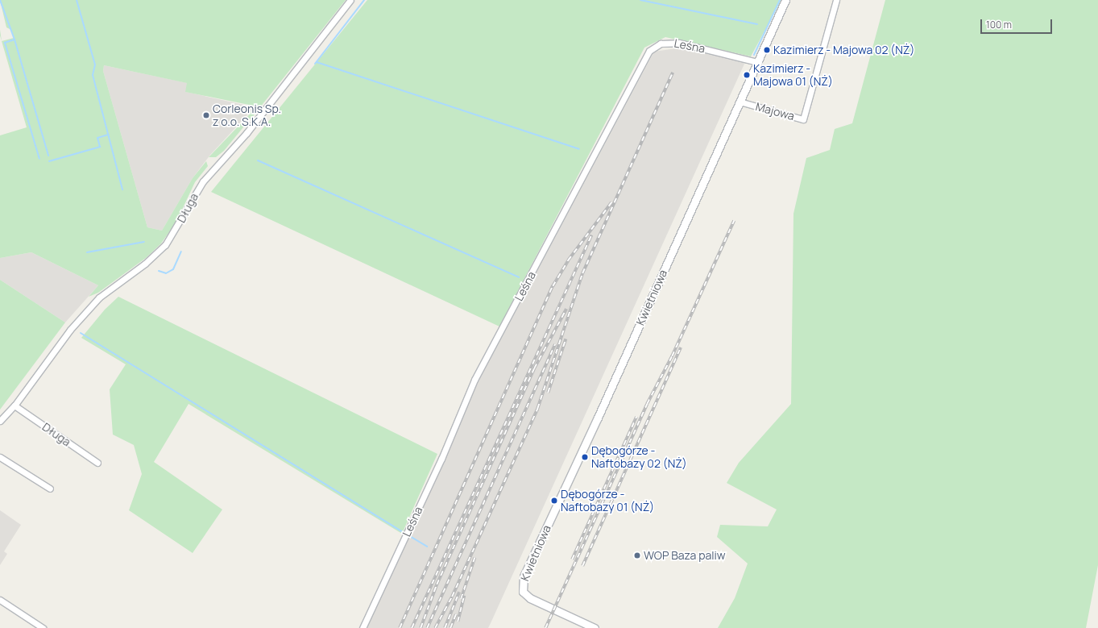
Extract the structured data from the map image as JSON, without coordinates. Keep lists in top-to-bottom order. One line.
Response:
{"streets":{"street":["Leśna","Majowa","Długa","Kwietniowa"]},"crossings":[["Leśna","Kwietniowa"],["Majowa","Kwietniowa"]],"places":["Kazimierz - Majowa 02 (NŻ)","Kazimierz - Majowa 01 (NŻ)","Corleonis Sp. z o.o. S.K.A.","Dębogórze - Naftobazy 02 (NŻ)","Dębogórze - Naftobazy 01 (NŻ)","WOP Baza paliw"],"scale_bar":"100 m"}
